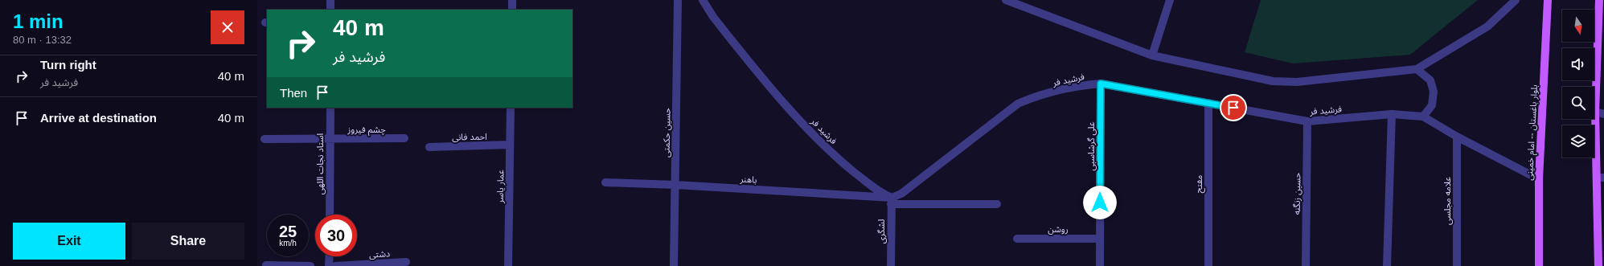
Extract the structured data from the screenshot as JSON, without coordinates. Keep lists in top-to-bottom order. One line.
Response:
{"streets":{"main road":["بلوار باغستان -- امام خمینی"],"street":["فرشید فر","چشم فیروز","حسین حکمتی","احمد فانی","علی گرشاسبی","استاد نجات اللهی","باهنر","مفتح","عمار یاسر","حسین زنگنه","علامه مجلسی","روشن","لشگری","دشتی"]},"crossings":[["فرشید فر","بلوار باغستان -- امام خمینی"],["فرشید فر","علی گرشاسبی"],["فرشید فر","باهنر"],["فرشید فر","مفتح"],["فرشید فر","حسین زنگنه"],["فرشید فر","علامه مجلسی"],["فرشید فر","لشگری"],["چشم فیروز","استاد نجات اللهی"],["حسین حکمتی","باهنر"],["احمد فانی","عمار یاسر"],["علی گرشاسبی","روشن"],["باهنر","لشگری"]],"north":"bottom","page":{"heading":["1 min","80 m · 13:32"],"turn":["40 m","فرشید فر"],"list":[{"name":"Turn right","note":"فرشید فر","value":"40 m"},{"name":"Arrive at destination","value":"40 m"}],"then":"Then","speed":"25 km/h","limit":"30","buttons":["Exit","Share"]}}
